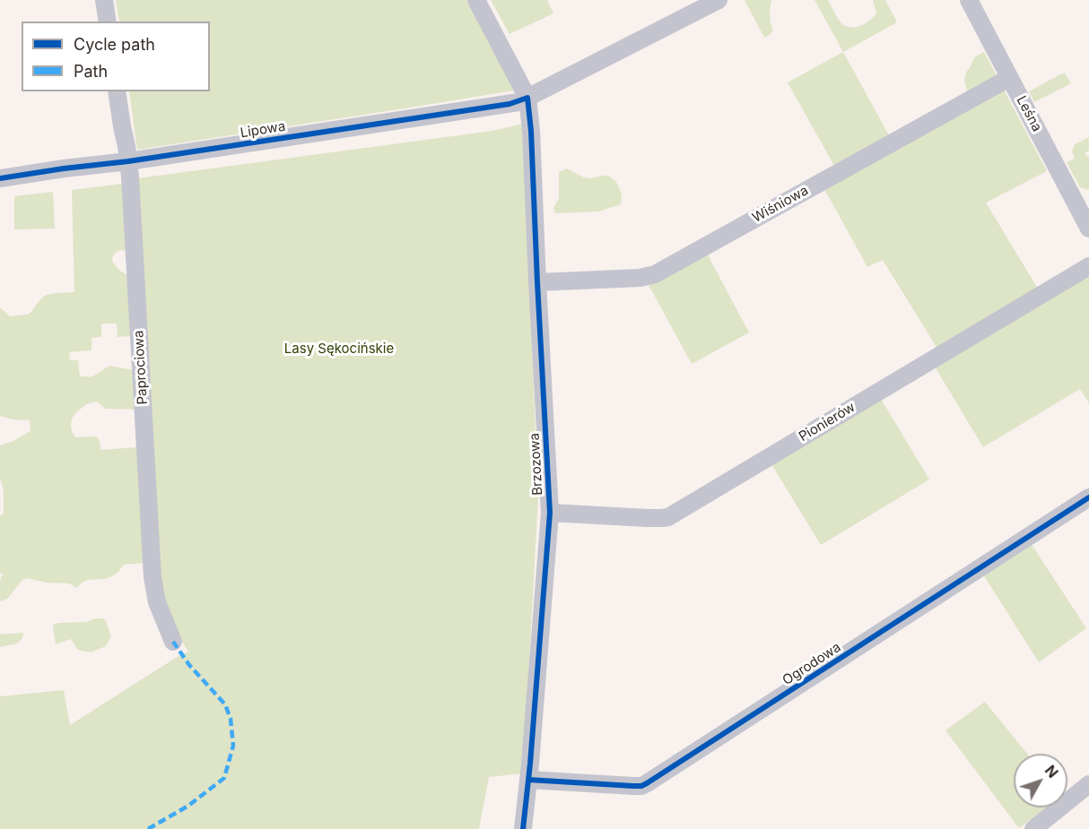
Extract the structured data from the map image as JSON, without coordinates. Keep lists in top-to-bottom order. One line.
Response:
{"streets":{"street":["Leśna","Lipowa","Wiśniowa","Paprociowa","Pionierów","Brzozowa","Ogrodowa"]},"crossings":[["Leśna","Wiśniowa"],["Lipowa","Paprociowa"],["Lipowa","Brzozowa"],["Wiśniowa","Brzozowa"],["Pionierów","Brzozowa"],["Brzozowa","Ogrodowa"]],"parks":["Lasy Sękocińskie"],"legend":["Cycle path","Path"],"north":"top right"}
